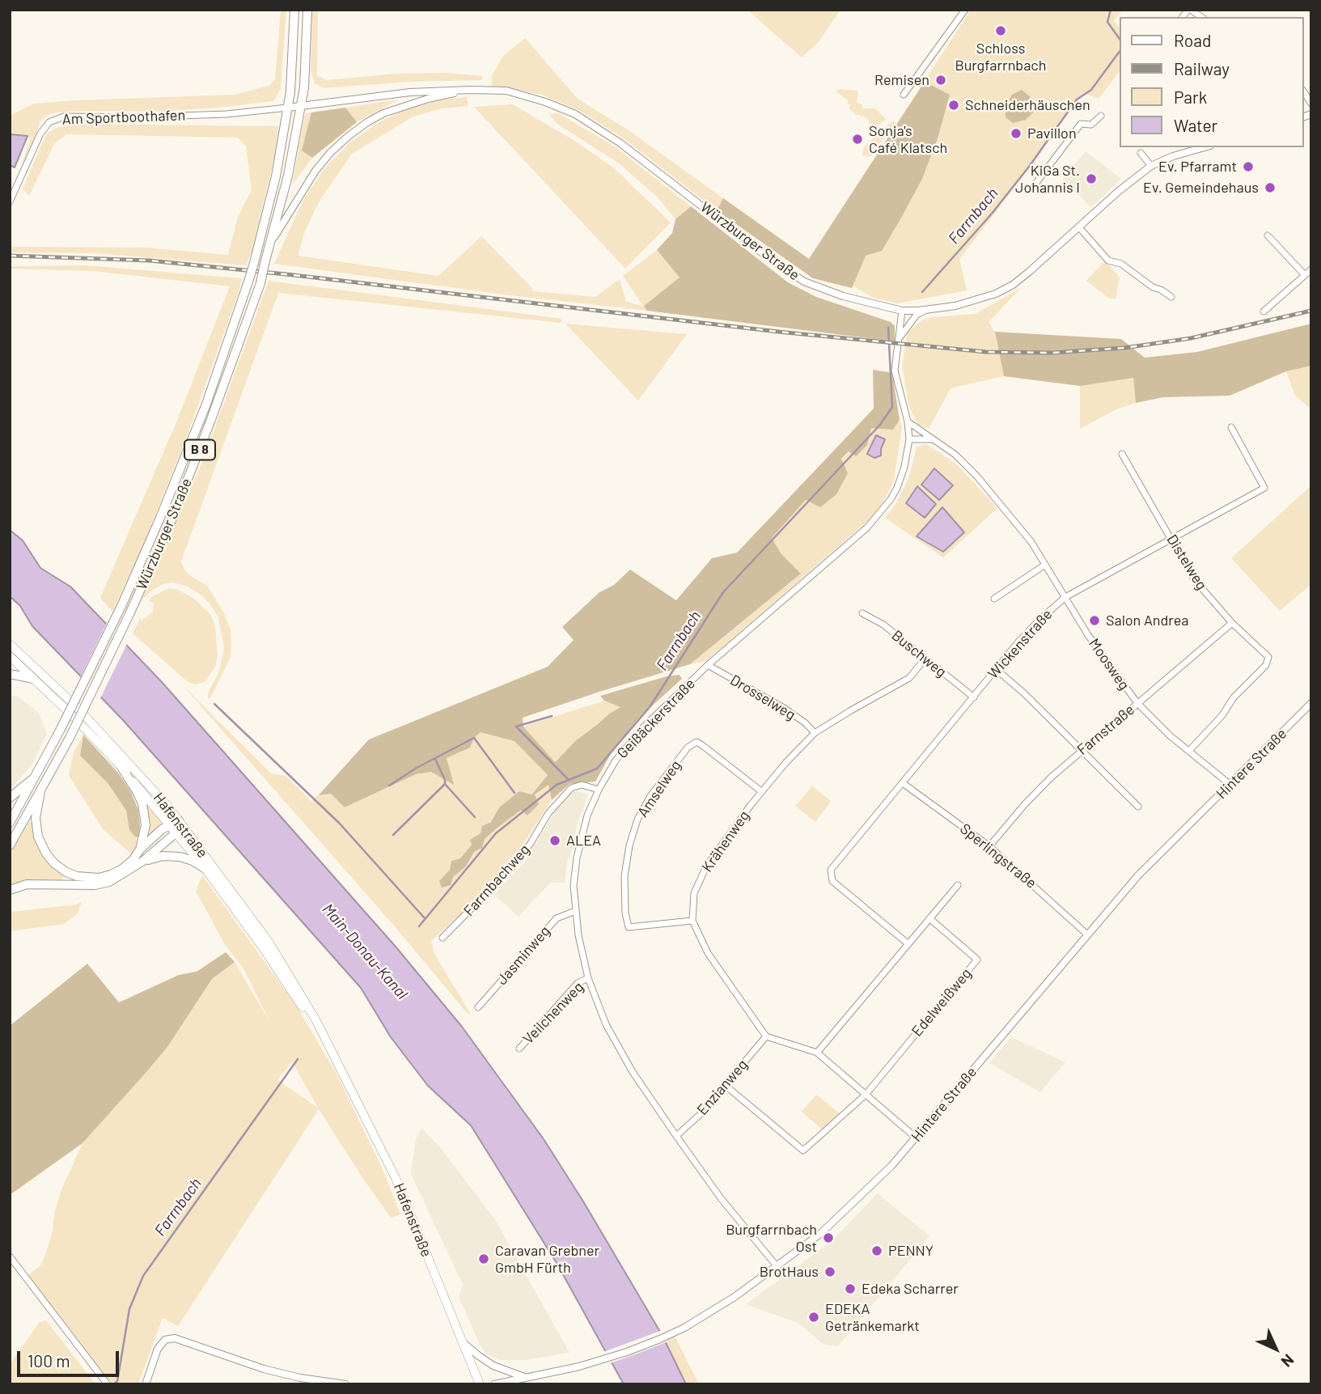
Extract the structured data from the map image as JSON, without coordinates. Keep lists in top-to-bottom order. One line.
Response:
{"streets":{"main road":["Würzburger Straße","B 8","Hafenstraße"],"street":["Am Sportboothafen","Distelweg","Wickenstraße","Buschweg","Moosweg","Drosselweg","Geißäckerstraße","Farnstraße","Hintere Straße","Amselweg","Krähenweg","Sperlingstraße","Farrnbachweg","Jasminweg","Edelweißweg","Veilchenweg","Enzianweg"]},"crossings":[["Am Sportboothafen","Würzburger Straße"],["Würzburger Straße","Geißäckerstraße"],["Distelweg","Wickenstraße"],["Distelweg","Moosweg"],["Distelweg","Farnstraße"],["Wickenstraße","Buschweg"],["Wickenstraße","Moosweg"],["Wickenstraße","Sperlingstraße"],["Buschweg","Krähenweg"],["Moosweg","Geißäckerstraße"],["Moosweg","Farnstraße"],["Moosweg","Hintere Straße"],["Drosselweg","Geißäckerstraße"],["Drosselweg","Krähenweg"],["Geißäckerstraße","Hintere Straße"],["Geißäckerstraße","Farrnbachweg"],["Geißäckerstraße","Jasminweg"],["Geißäckerstraße","Veilchenweg"],["Geißäckerstraße","Enzianweg"],["Farnstraße","Sperlingstraße"],["Hintere Straße","Sperlingstraße"],["Amselweg","Krähenweg"],["Krähenweg","Enzianweg"]],"water":["Farrnbach","Main-Donau-Kanal"],"places":["Schloss Burgfarrnbach","Remisen","Schneiderhäuschen","Pavillon","Sonja's Café Klatsch","Ev. Pfarramt","KiGa St. Johannis I","Ev. Gemeindehaus","Salon Andrea","ALEA","Burgfarrnbach Ost","PENNY","Caravan Grebner GmbH Fürth","BrotHaus","Edeka Scharrer","EDEKA Getränkemarkt"],"legend":["Road","Railway","Park","Water"],"scale_bar":"100 m","north":"bottom right"}
